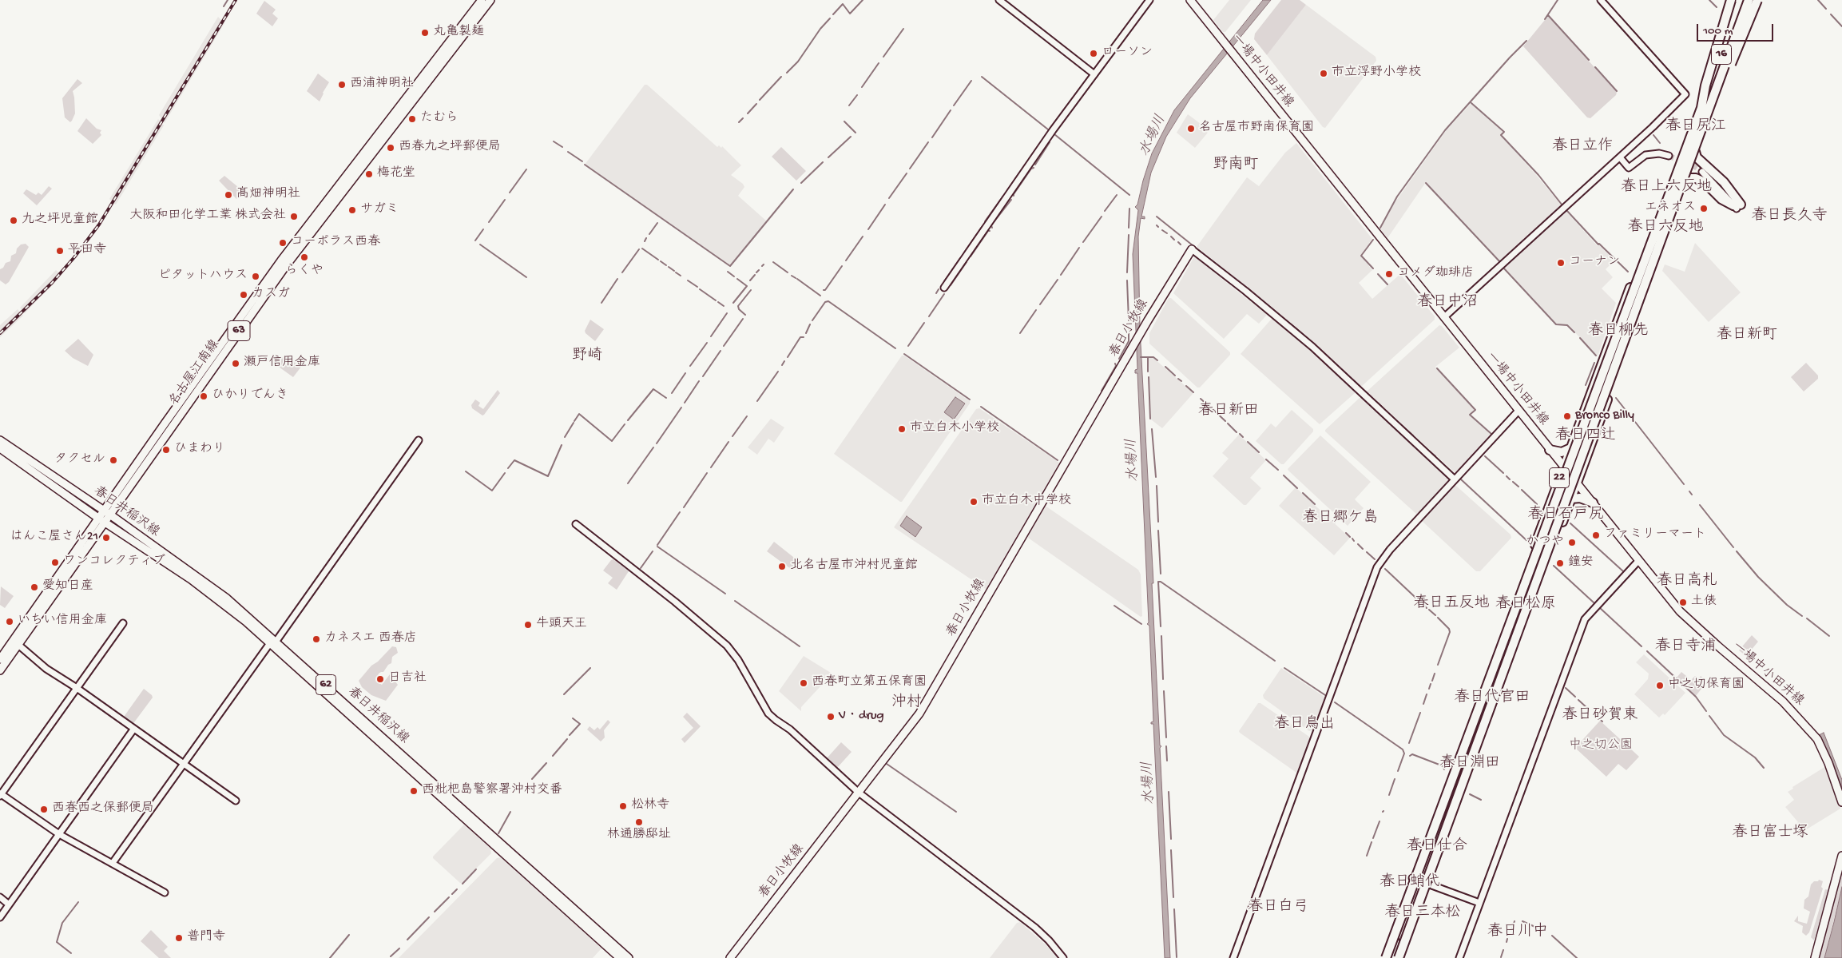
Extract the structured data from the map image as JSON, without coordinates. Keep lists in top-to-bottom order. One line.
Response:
{"streets":{"highway":["16","22"],"main road":["一場中小田井線","春日小牧線","63","名古屋江南線","春日井稲沢線","62"]},"crossings":[["16","22"],["一場中小田井線","22"],["名古屋江南線","春日井稲沢線"]],"districts":["春日尻江","春日立作","野南町","春日上六反地","春日長久寺","春日六反地","春日中沼","春日柳先","春日新町","野崎","春日新田","春日四辻","春日石戸尻","春日郷ケ島","春日高札","春日五反地","春日松原","春日寺浦","春日代官田","沖村","春日砂賀東","春日鳥出","春日淵田","春日富士塚","春日仕合","春日蛸代","春日白弓","春日三本松","春日川中"],"water":["水場川"],"parks":["中之切公園"],"places":["丸亀製麺","ローソン","市立浮野小学校","西浦神明社","たむら","名古屋市野南保育園","西春九之坪郵便局","梅花堂","髙畑神明社","エネオス","サガミ","大阪和田化学工業 株式会社","九之坪児童館","コーポラス西春","平田寺","らくや","コーナン","コメダ珈琲店","ピタットハウス","カスガ","瀬戸信用金庫","ひかりでんき","Bronco Billy","市立白木小学校","ひまわり","タクセル","市立白木中学校","ファミリーマート","はんこ屋さん21","かつや","ワンコレクティブ","鐘安","北名古屋市沖村児童館","愛知日産","土俵","いちい信用金庫","牛頭天王","カネスエ 西春店","日吉社","西春町立第五保育園","中之切保育園","V・drug","西枇杷島警察署沖村交番","松林寺","西春西之保郵便局","林通勝邸址","普門寺"],"scale_bar":"100 m"}
